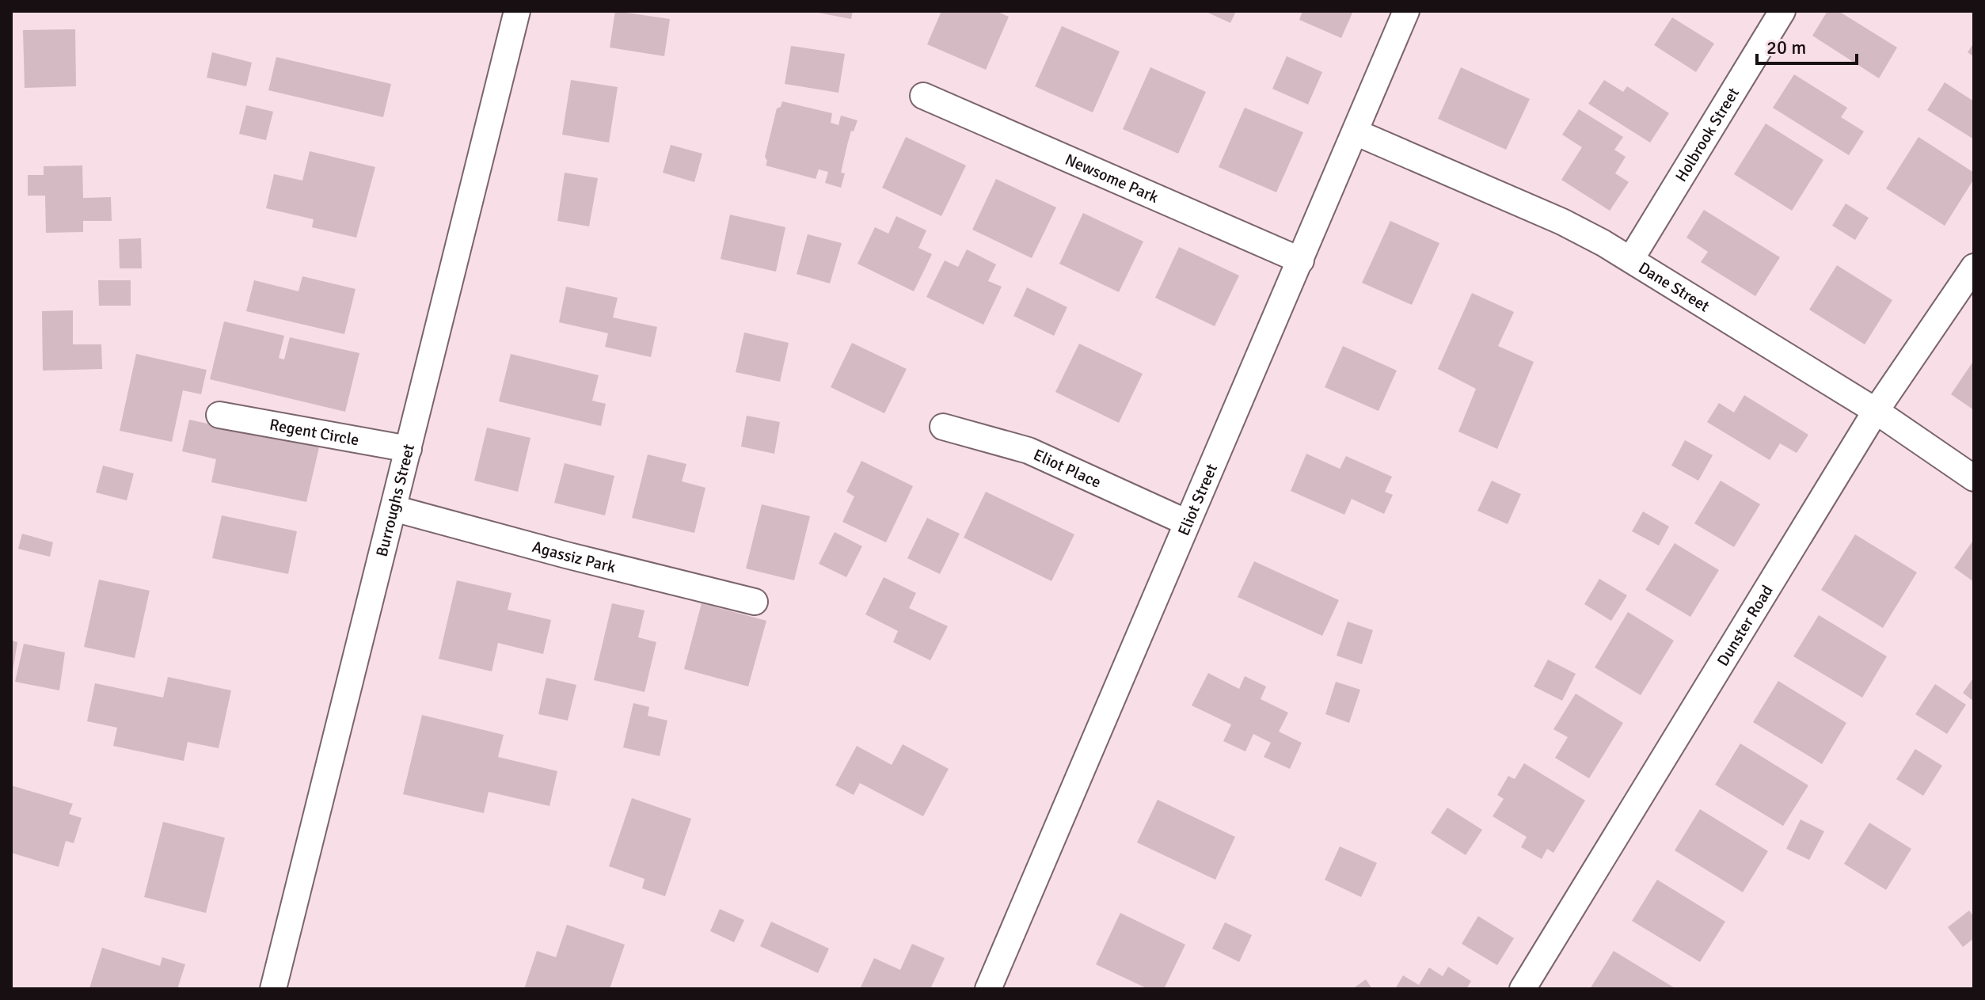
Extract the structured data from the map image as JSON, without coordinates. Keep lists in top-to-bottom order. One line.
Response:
{"streets":{"street":["Holbrook Street","Newsome Park","Dane Street","Regent Circle","Eliot Place","Eliot Street","Burroughs Street","Agassiz Park","Dunster Road"]},"crossings":[["Holbrook Street","Dane Street"],["Newsome Park","Eliot Street"],["Dane Street","Eliot Street"],["Dane Street","Dunster Road"],["Regent Circle","Burroughs Street"],["Eliot Place","Eliot Street"],["Burroughs Street","Agassiz Park"]],"scale_bar":"20 m"}
